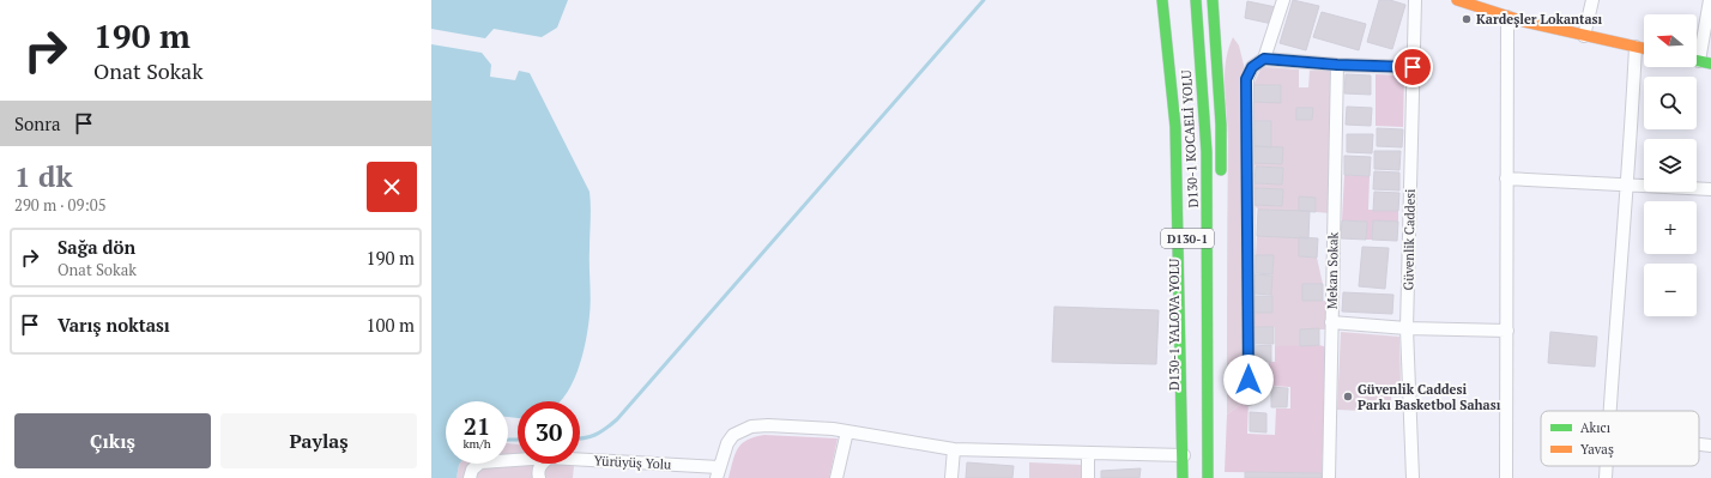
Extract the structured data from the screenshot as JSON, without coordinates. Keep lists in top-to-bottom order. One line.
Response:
{"streets":{"main road":["D130-1 KOCAELİ YOLU","D130-1","D130-1 YALOVA YOLU"],"street":["Güvenlik Caddesi","Mekan Sokak","Yürüyüş Yolu"]},"places":["Kardeşler Lokantası","Güvenlik Caddesi Parkı Basketbol Sahası"],"legend":["Akıcı","Yavaş"],"north":"left","page":{"turn":["190 m","Onat Sokak"],"map_buttons":["+","−"],"then":"Sonra","heading":["1 dk","290 m · 09:05"],"list":[{"name":"Sağa dön","note":"Onat Sokak","value":"190 m"},{"name":"Varış noktası","value":"100 m"}],"speed":"21 km/h","limit":"30","buttons":["Çıkış","Paylaş"]}}
